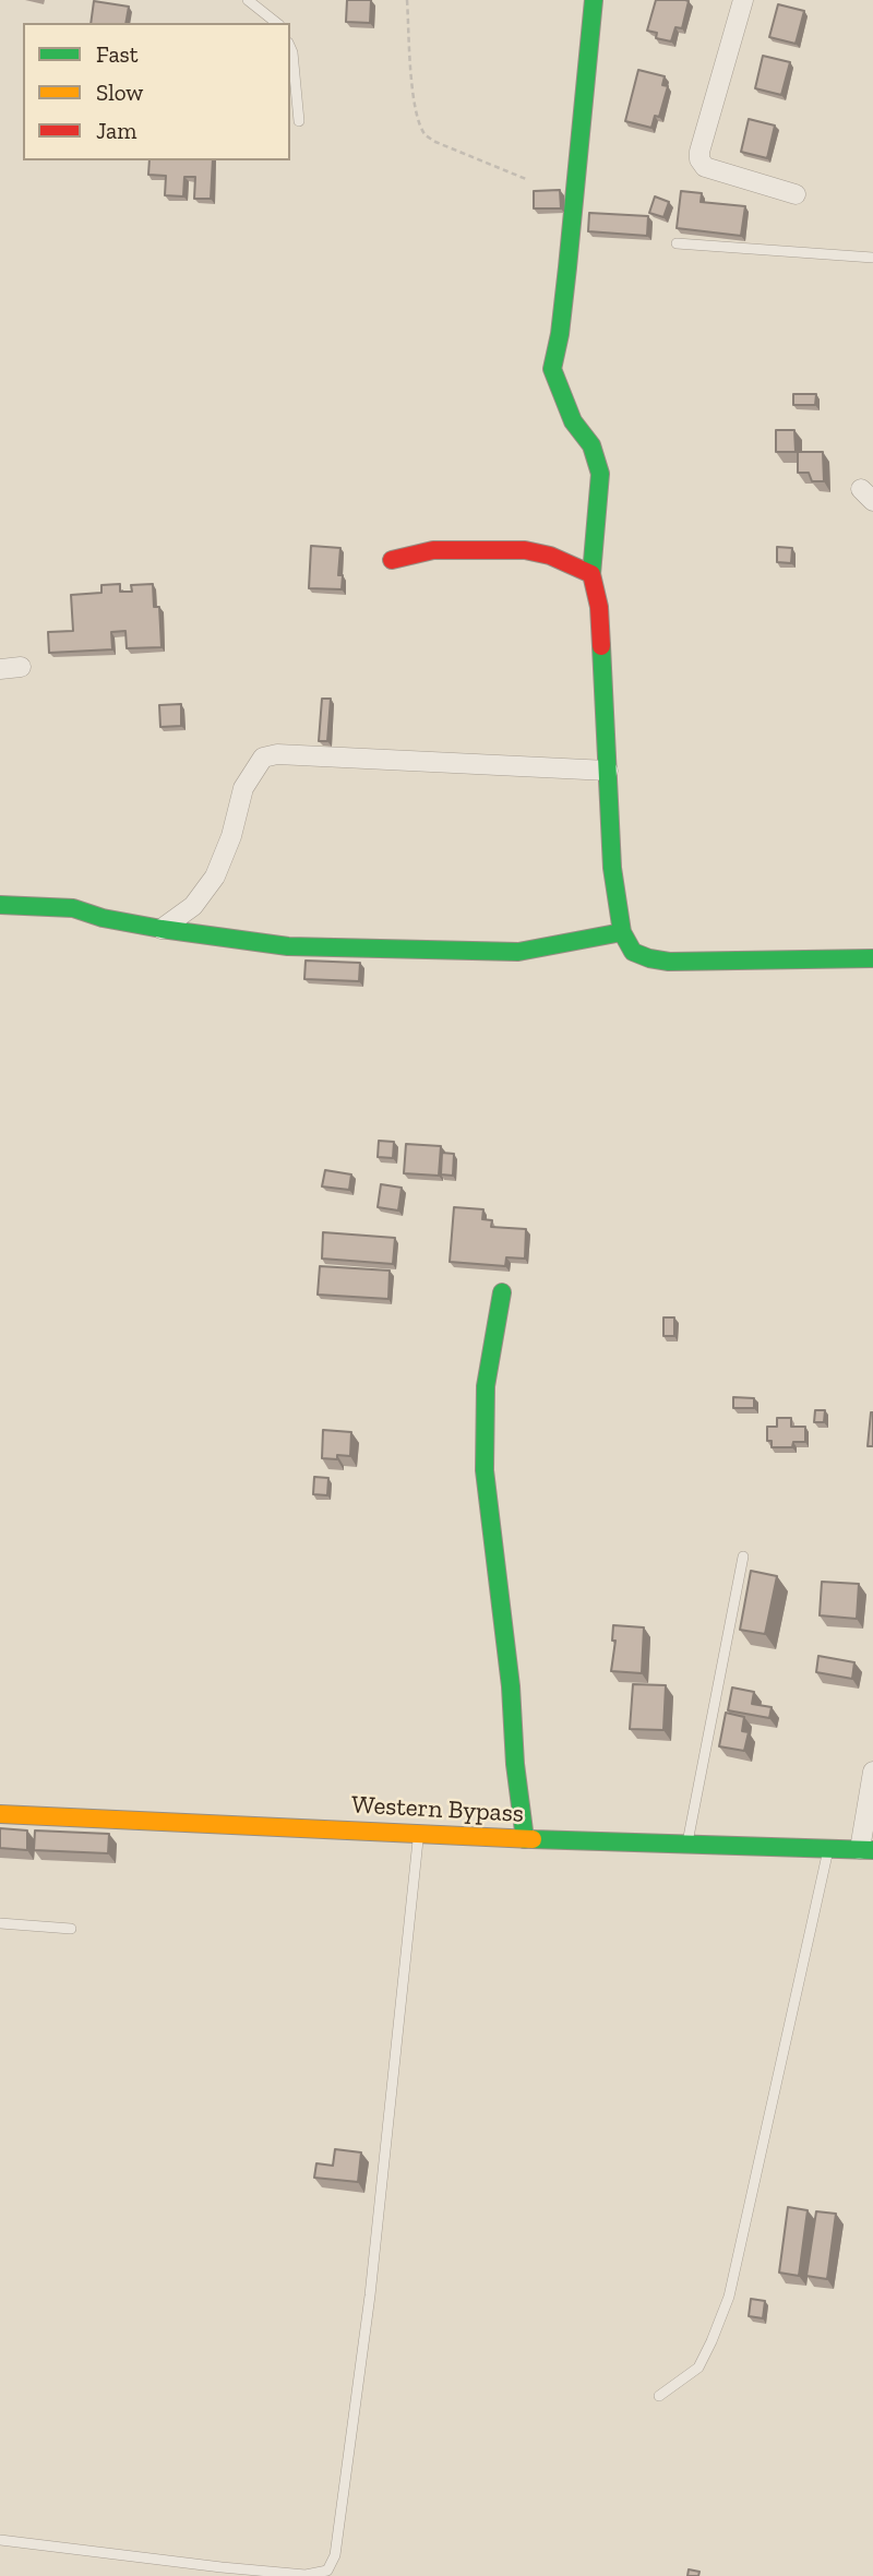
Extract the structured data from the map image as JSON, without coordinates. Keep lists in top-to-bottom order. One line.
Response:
{"streets":{"street":["Western Bypass"]},"legend":["Fast","Slow","Jam"]}
